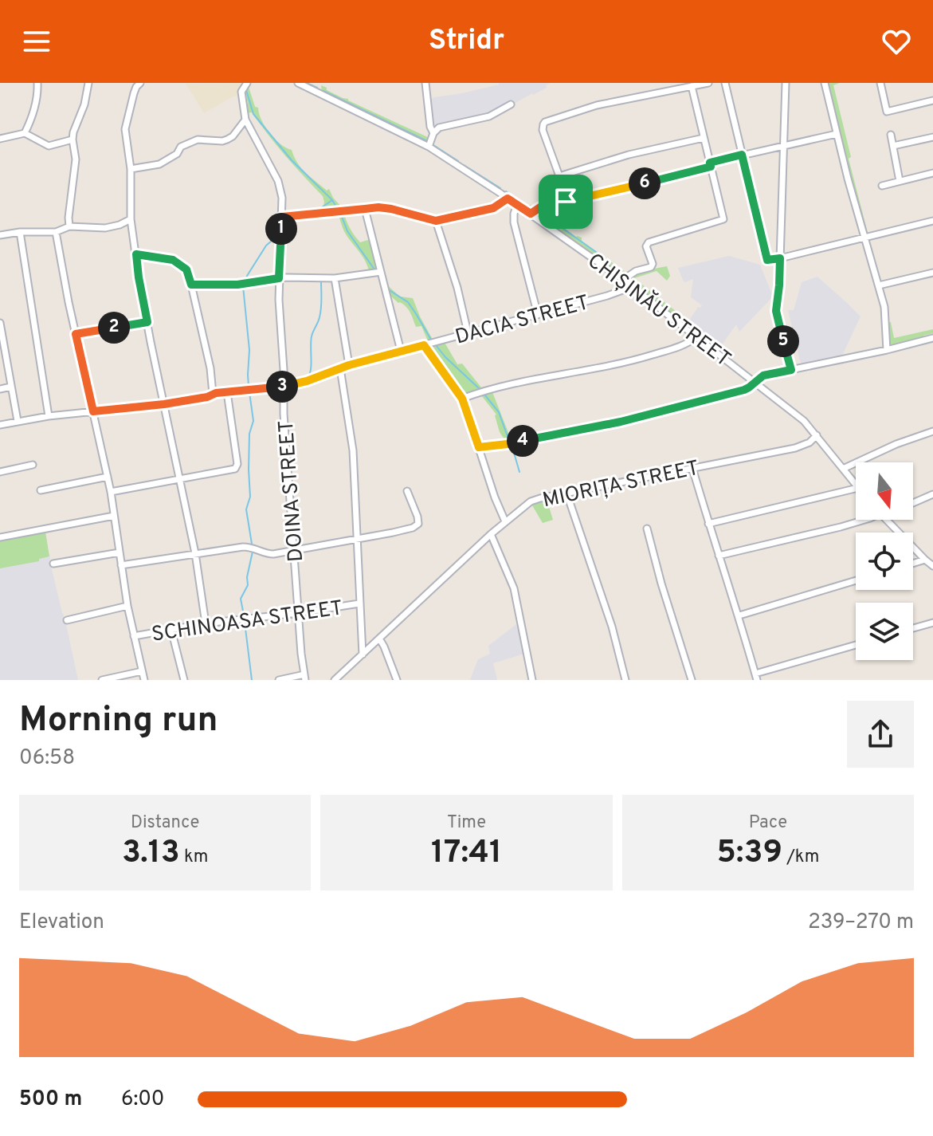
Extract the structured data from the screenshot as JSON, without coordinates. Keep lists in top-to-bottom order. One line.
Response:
{"streets":{"street":["CHIȘINĂU STREET","DACIA STREET","MIORIȚA STREET","DOINA STREET","SCHINOASA STREET"]},"crossings":[["CHIȘINĂU STREET","DACIA STREET"],["CHIȘINĂU STREET","MIORIȚA STREET"],["DACIA STREET","DOINA STREET"],["DOINA STREET","SCHINOASA STREET"]],"north":"bottom","page":{"header":"Stridr","pins":["6","1","2","5","3","4"],"heading":["Morning run","06:58"],"stats":[["Distance","3.13 km"],["Time","17:41"],["Pace","5:39 /km"]],"chart":["Elevation","239–270 m"],"list":[{"name":"500 m","note":"6:00"}]}}
